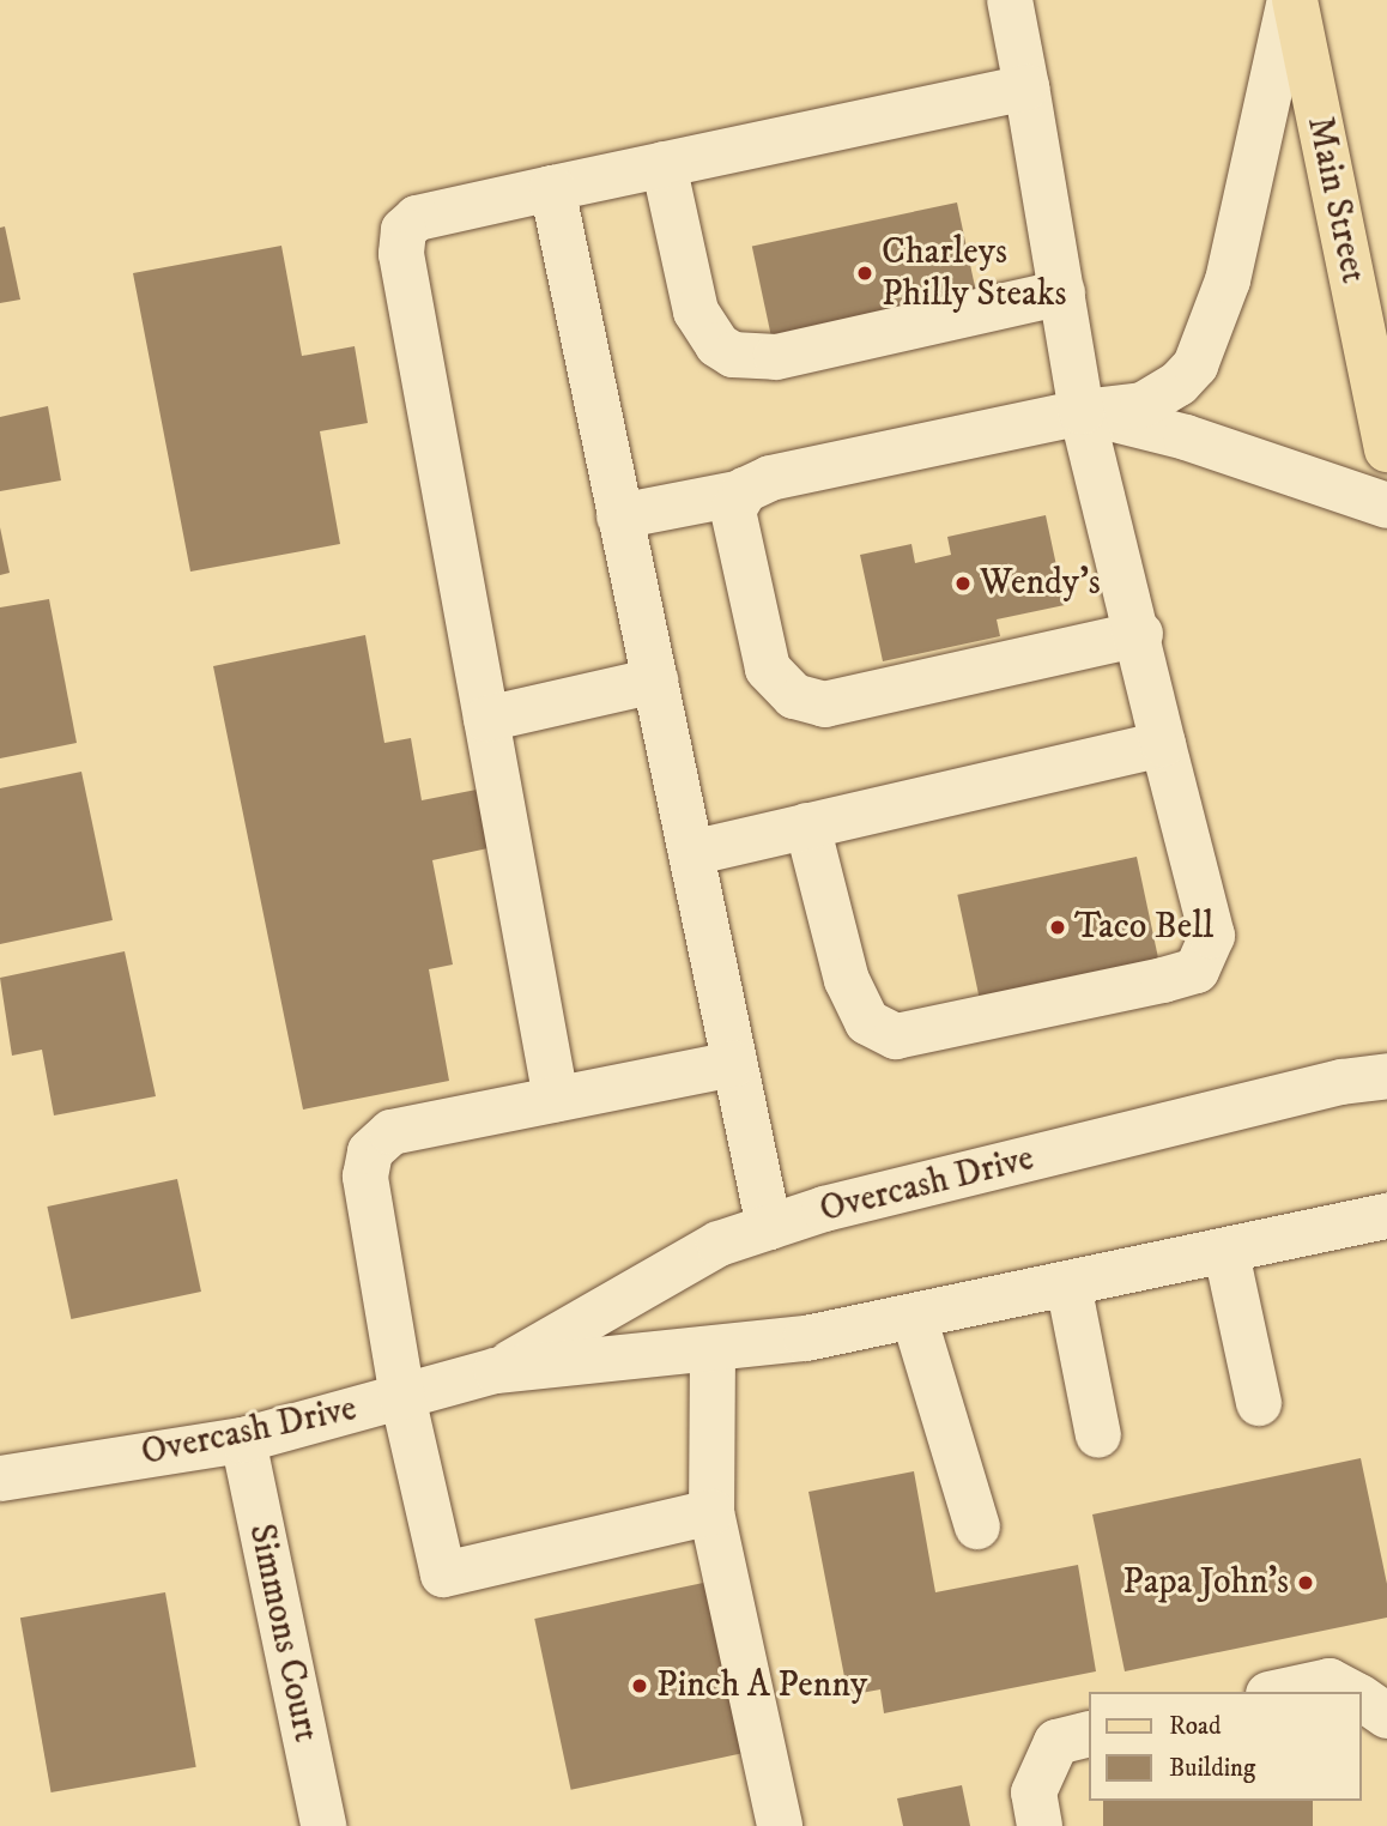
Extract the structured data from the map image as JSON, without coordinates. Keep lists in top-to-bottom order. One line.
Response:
{"streets":{"main road":["Main Street"],"street":["Overcash Drive","Simmons Court"]},"crossings":[["Overcash Drive","Simmons Court"]],"places":["Charleys Philly Steaks","Wendy's","Taco Bell","Papa John's","Pinch A Penny"],"legend":["Road","Building"]}
